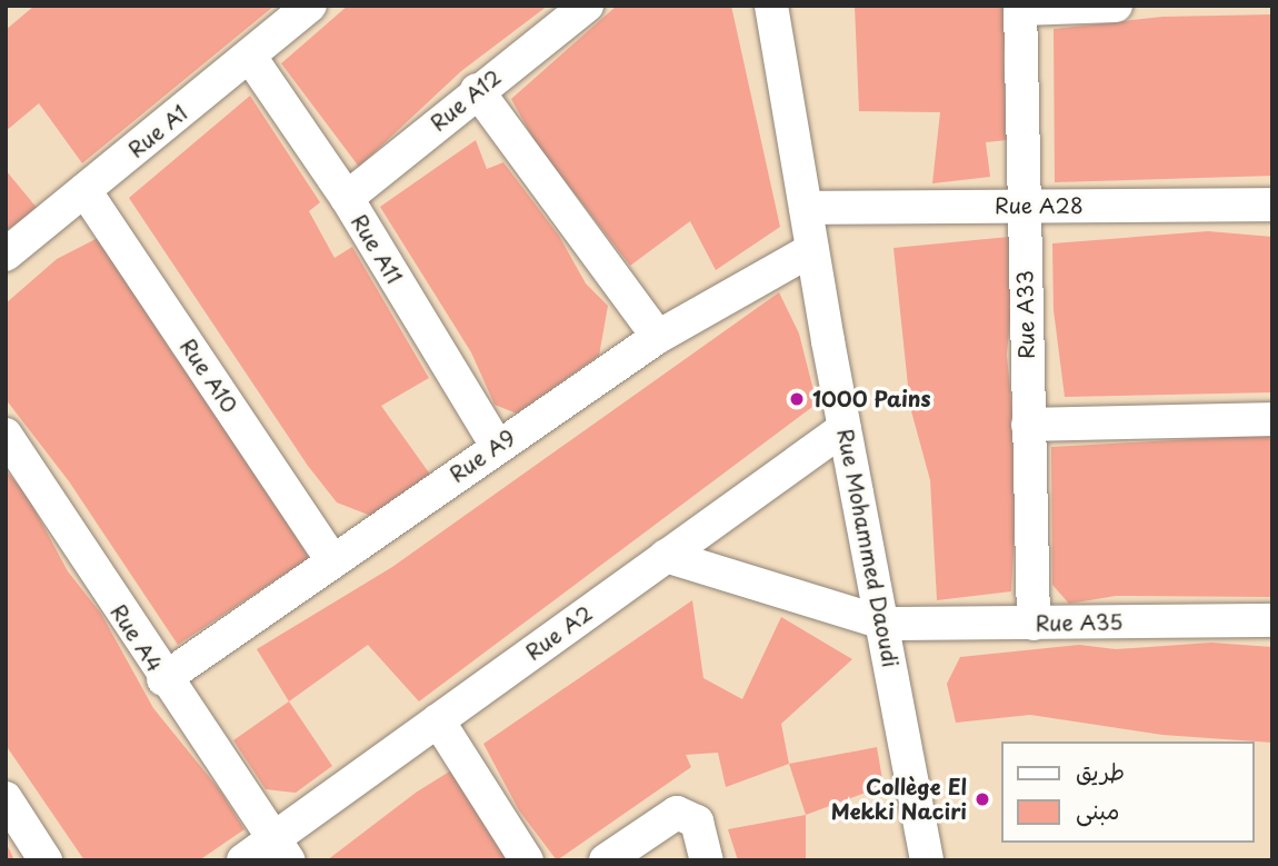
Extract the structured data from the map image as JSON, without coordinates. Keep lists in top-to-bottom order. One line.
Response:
{"streets":{"street":["Rue A12","Rue A1","Rue A28","Rue A11","Rue A33","Rue A10","Rue A9","Rue Mohammed Daoudi","Rue A35","Rue A2","Rue A4"]},"crossings":[["Rue A12","Rue A11"],["Rue A1","Rue A11"],["Rue A1","Rue A10"],["Rue A28","Rue A33"],["Rue A28","Rue Mohammed Daoudi"],["Rue A11","Rue A9"],["Rue A33","Rue A35"],["Rue A10","Rue A9"],["Rue A9","Rue Mohammed Daoudi"],["Rue A9","Rue A4"],["Rue Mohammed Daoudi","Rue A35"],["Rue Mohammed Daoudi","Rue A2"],["Rue A35","Rue A2"],["Rue A2","Rue A4"]],"places":["1000 Pains","Collège El Mekki Naciri"],"legend":["طريق","مبنى"]}
